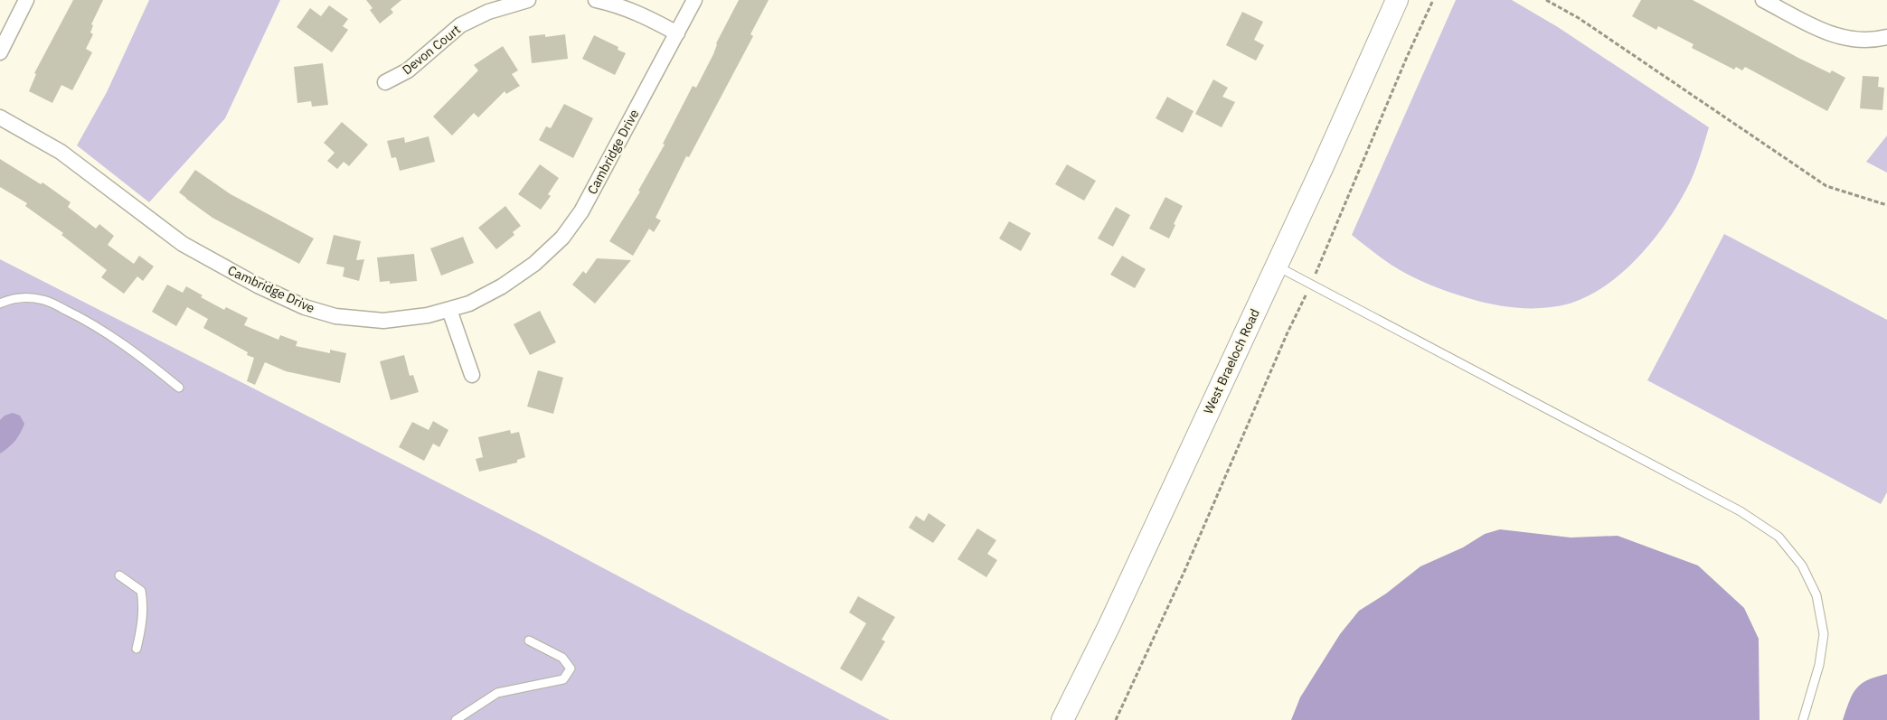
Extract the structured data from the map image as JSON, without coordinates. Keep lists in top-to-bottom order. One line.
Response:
{"streets":{"street":["Devon Court","Cambridge Drive","West Braeloch Road"]}}
